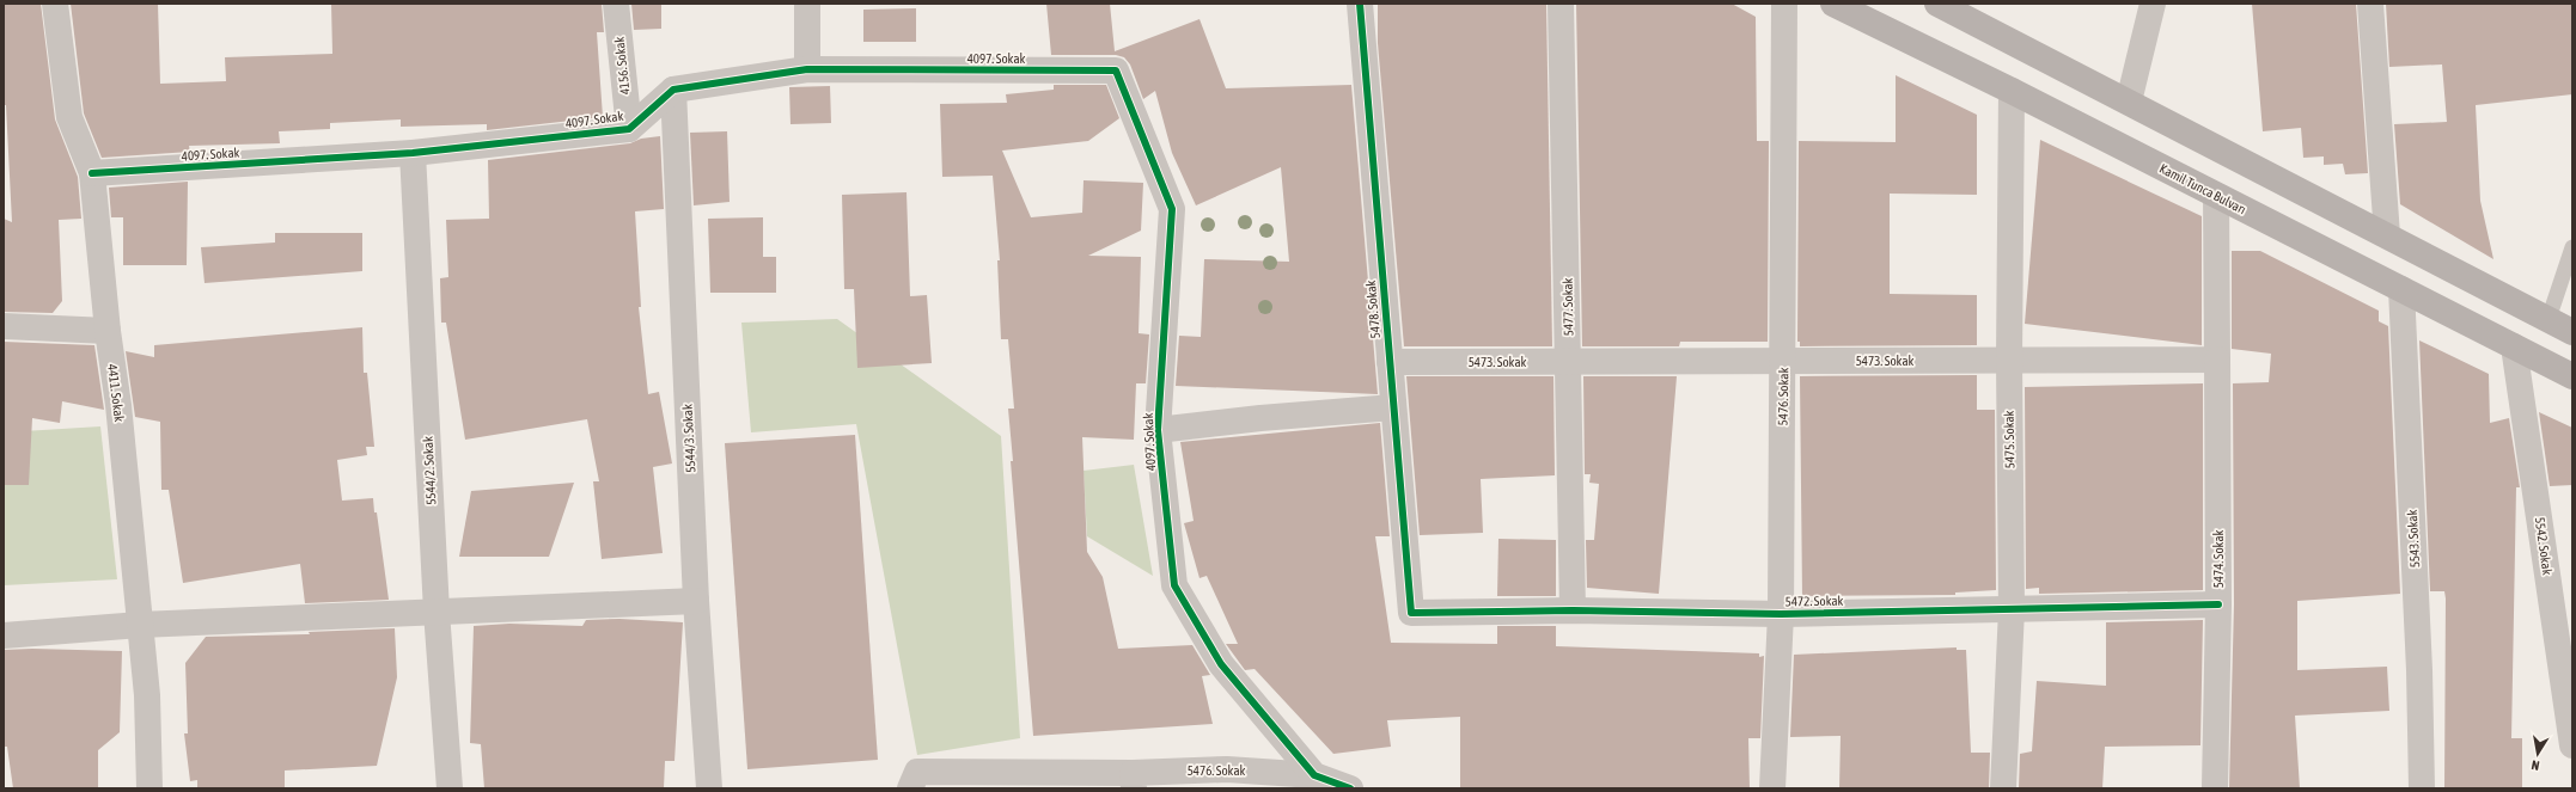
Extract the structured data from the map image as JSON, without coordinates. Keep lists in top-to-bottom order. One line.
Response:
{"streets":{"main road":["Kamil Tunca Bulvarı"],"street":["4097. Sokak","4156. Sokak","5477. Sokak","5478. Sokak","5473. Sokak","4411. Sokak","5476. Sokak","5544/3. Sokak","5475. Sokak","5544/2. Sokak","5543. Sokak","5542. Sokak","5474. Sokak","5472. Sokak"]},"crossings":[["4097. Sokak","4156. Sokak"],["4097. Sokak","4411. Sokak"],["4097. Sokak","5476. Sokak"],["4097. Sokak","5544/3. Sokak"],["4097. Sokak","5544/2. Sokak"],["Kamil Tunca Bulvarı","5475. Sokak"],["Kamil Tunca Bulvarı","5543. Sokak"],["Kamil Tunca Bulvarı","5542. Sokak"],["5477. Sokak","5473. Sokak"],["5477. Sokak","5472. Sokak"],["5478. Sokak","5473. Sokak"],["5478. Sokak","5472. Sokak"],["5473. Sokak","5476. Sokak"],["5473. Sokak","5475. Sokak"],["5473. Sokak","5474. Sokak"],["5476. Sokak","5472. Sokak"],["5475. Sokak","5472. Sokak"],["5474. Sokak","5472. Sokak"]],"north":"bottom"}
